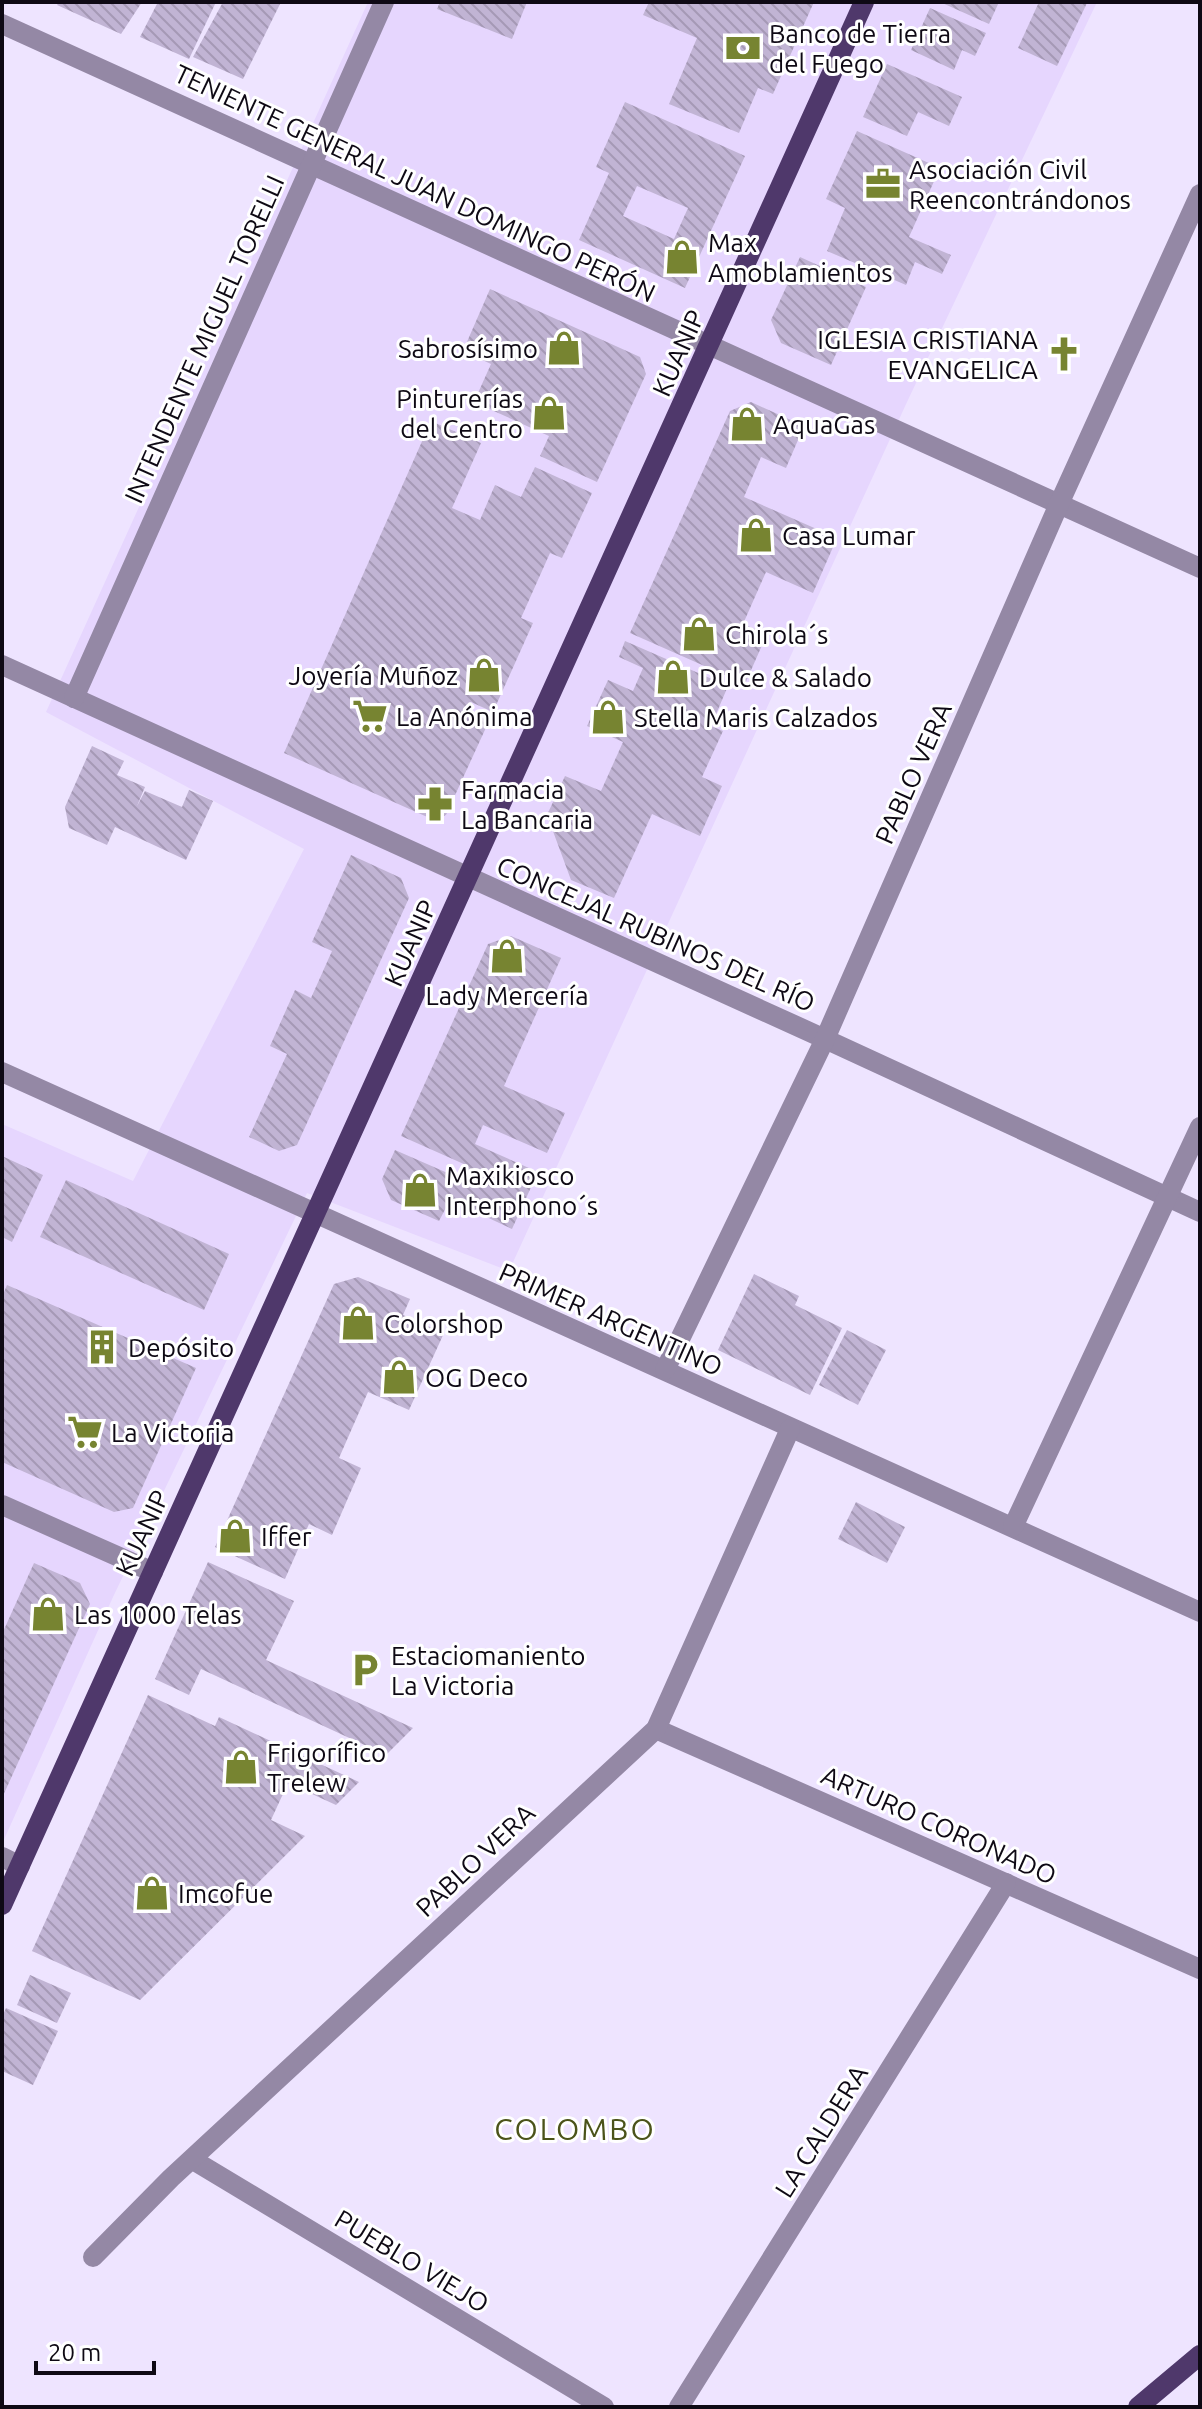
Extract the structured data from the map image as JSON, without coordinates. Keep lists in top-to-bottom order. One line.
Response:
{"streets":{"main road":["KUANIP"],"street":["TENIENTE GENERAL JUAN DOMINGO PERÓN","INTENDENTE MIGUEL TORELLI","PABLO VERA","CONCEJAL RUBINOS DEL RÍO","PRIMER ARGENTINO","ARTURO CORONADO","LA CALDERA","PUEBLO VIEJO"]},"crossings":[["TENIENTE GENERAL JUAN DOMINGO PERÓN","INTENDENTE MIGUEL TORELLI"],["TENIENTE GENERAL JUAN DOMINGO PERÓN","KUANIP"],["TENIENTE GENERAL JUAN DOMINGO PERÓN","PABLO VERA"],["INTENDENTE MIGUEL TORELLI","CONCEJAL RUBINOS DEL RÍO"],["KUANIP","CONCEJAL RUBINOS DEL RÍO"],["KUANIP","PRIMER ARGENTINO"],["PABLO VERA","CONCEJAL RUBINOS DEL RÍO"],["PABLO VERA","PRIMER ARGENTINO"],["PABLO VERA","ARTURO CORONADO"],["PABLO VERA","PUEBLO VIEJO"],["ARTURO CORONADO","LA CALDERA"]],"districts":["COLOMBO"],"places":{"bank":["Banco de Tierra del Fuego"],"office":["Asociación Civil Reencontrándonos"],"shop":["Max Amoblamientos","Sabrosísimo","Pinturerías del Centro","AquaGas","Casa Lumar","Chirola´s","Joyería Muñoz","Dulce & Salado","Stella Maris Calzados","Lady Mercería","Maxikiosco Interphono´s","Colorshop","OG Deco","Iffer","Las 1000 Telas","Frigorífico Trelew","Imcofue"],"church":["IGLESIA CRISTIANA EVANGELICA"],"supermarket":["La Anónima","La Victoria"],"pharmacy":["Farmacia La Bancaria"],"building":["Depósito"],"parking":["Estaciomaniento La Victoria"]},"scale_bar":"20 m"}
